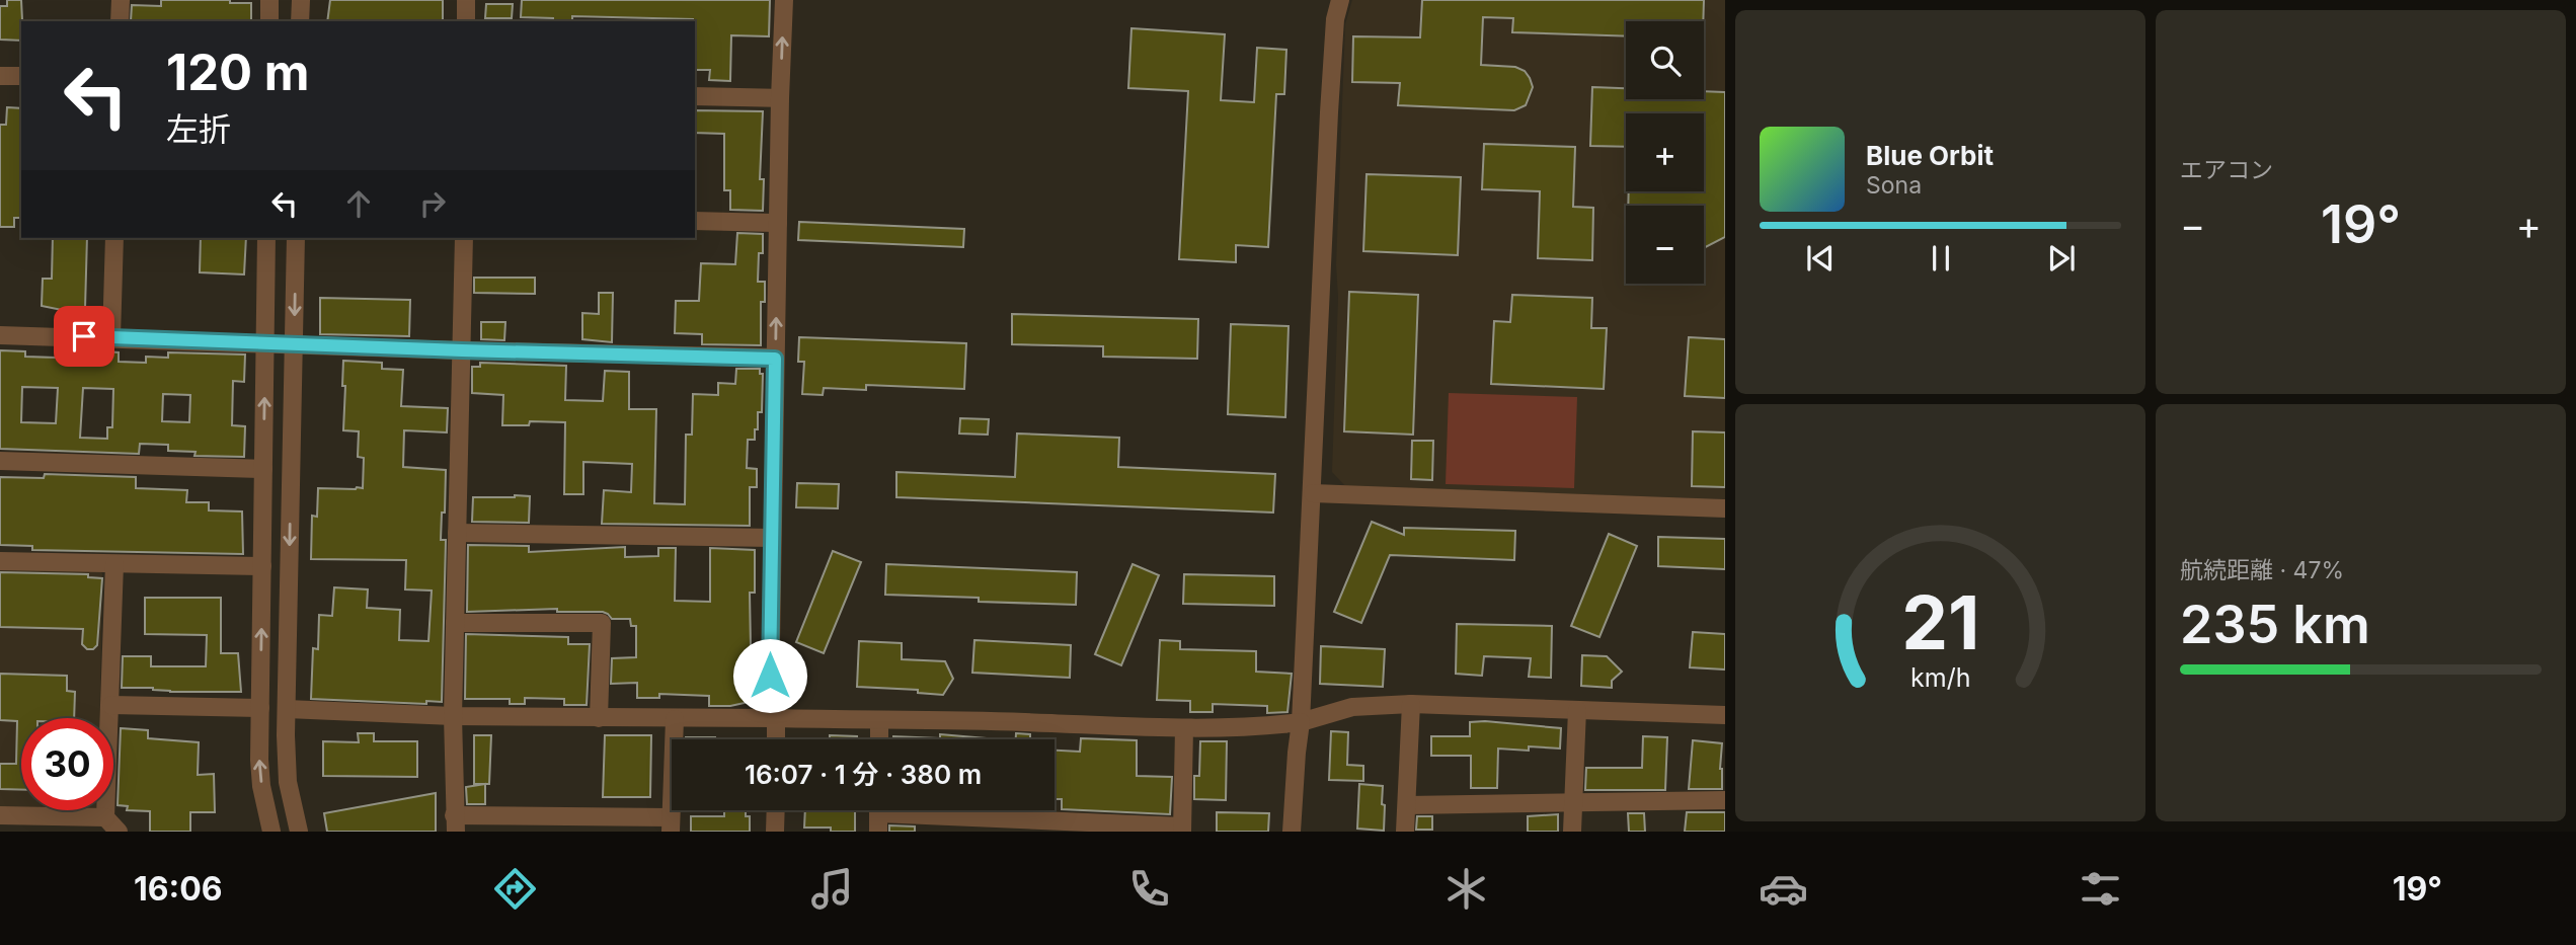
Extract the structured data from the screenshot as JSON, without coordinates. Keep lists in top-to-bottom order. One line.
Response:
{"page":{"tile":["エアコン",["航続距離 · 47%","235 km"]],"map_buttons":["+","−"],"turn":["120 m","左折"],"song":["Blue Orbit","Sona"],"heat":["−","19°","+"],"limit":"30","trip":"16:07 · 1 分 · 380 m","tabs":["16:06","19°"],"gauge":["21","km/h"]}}
